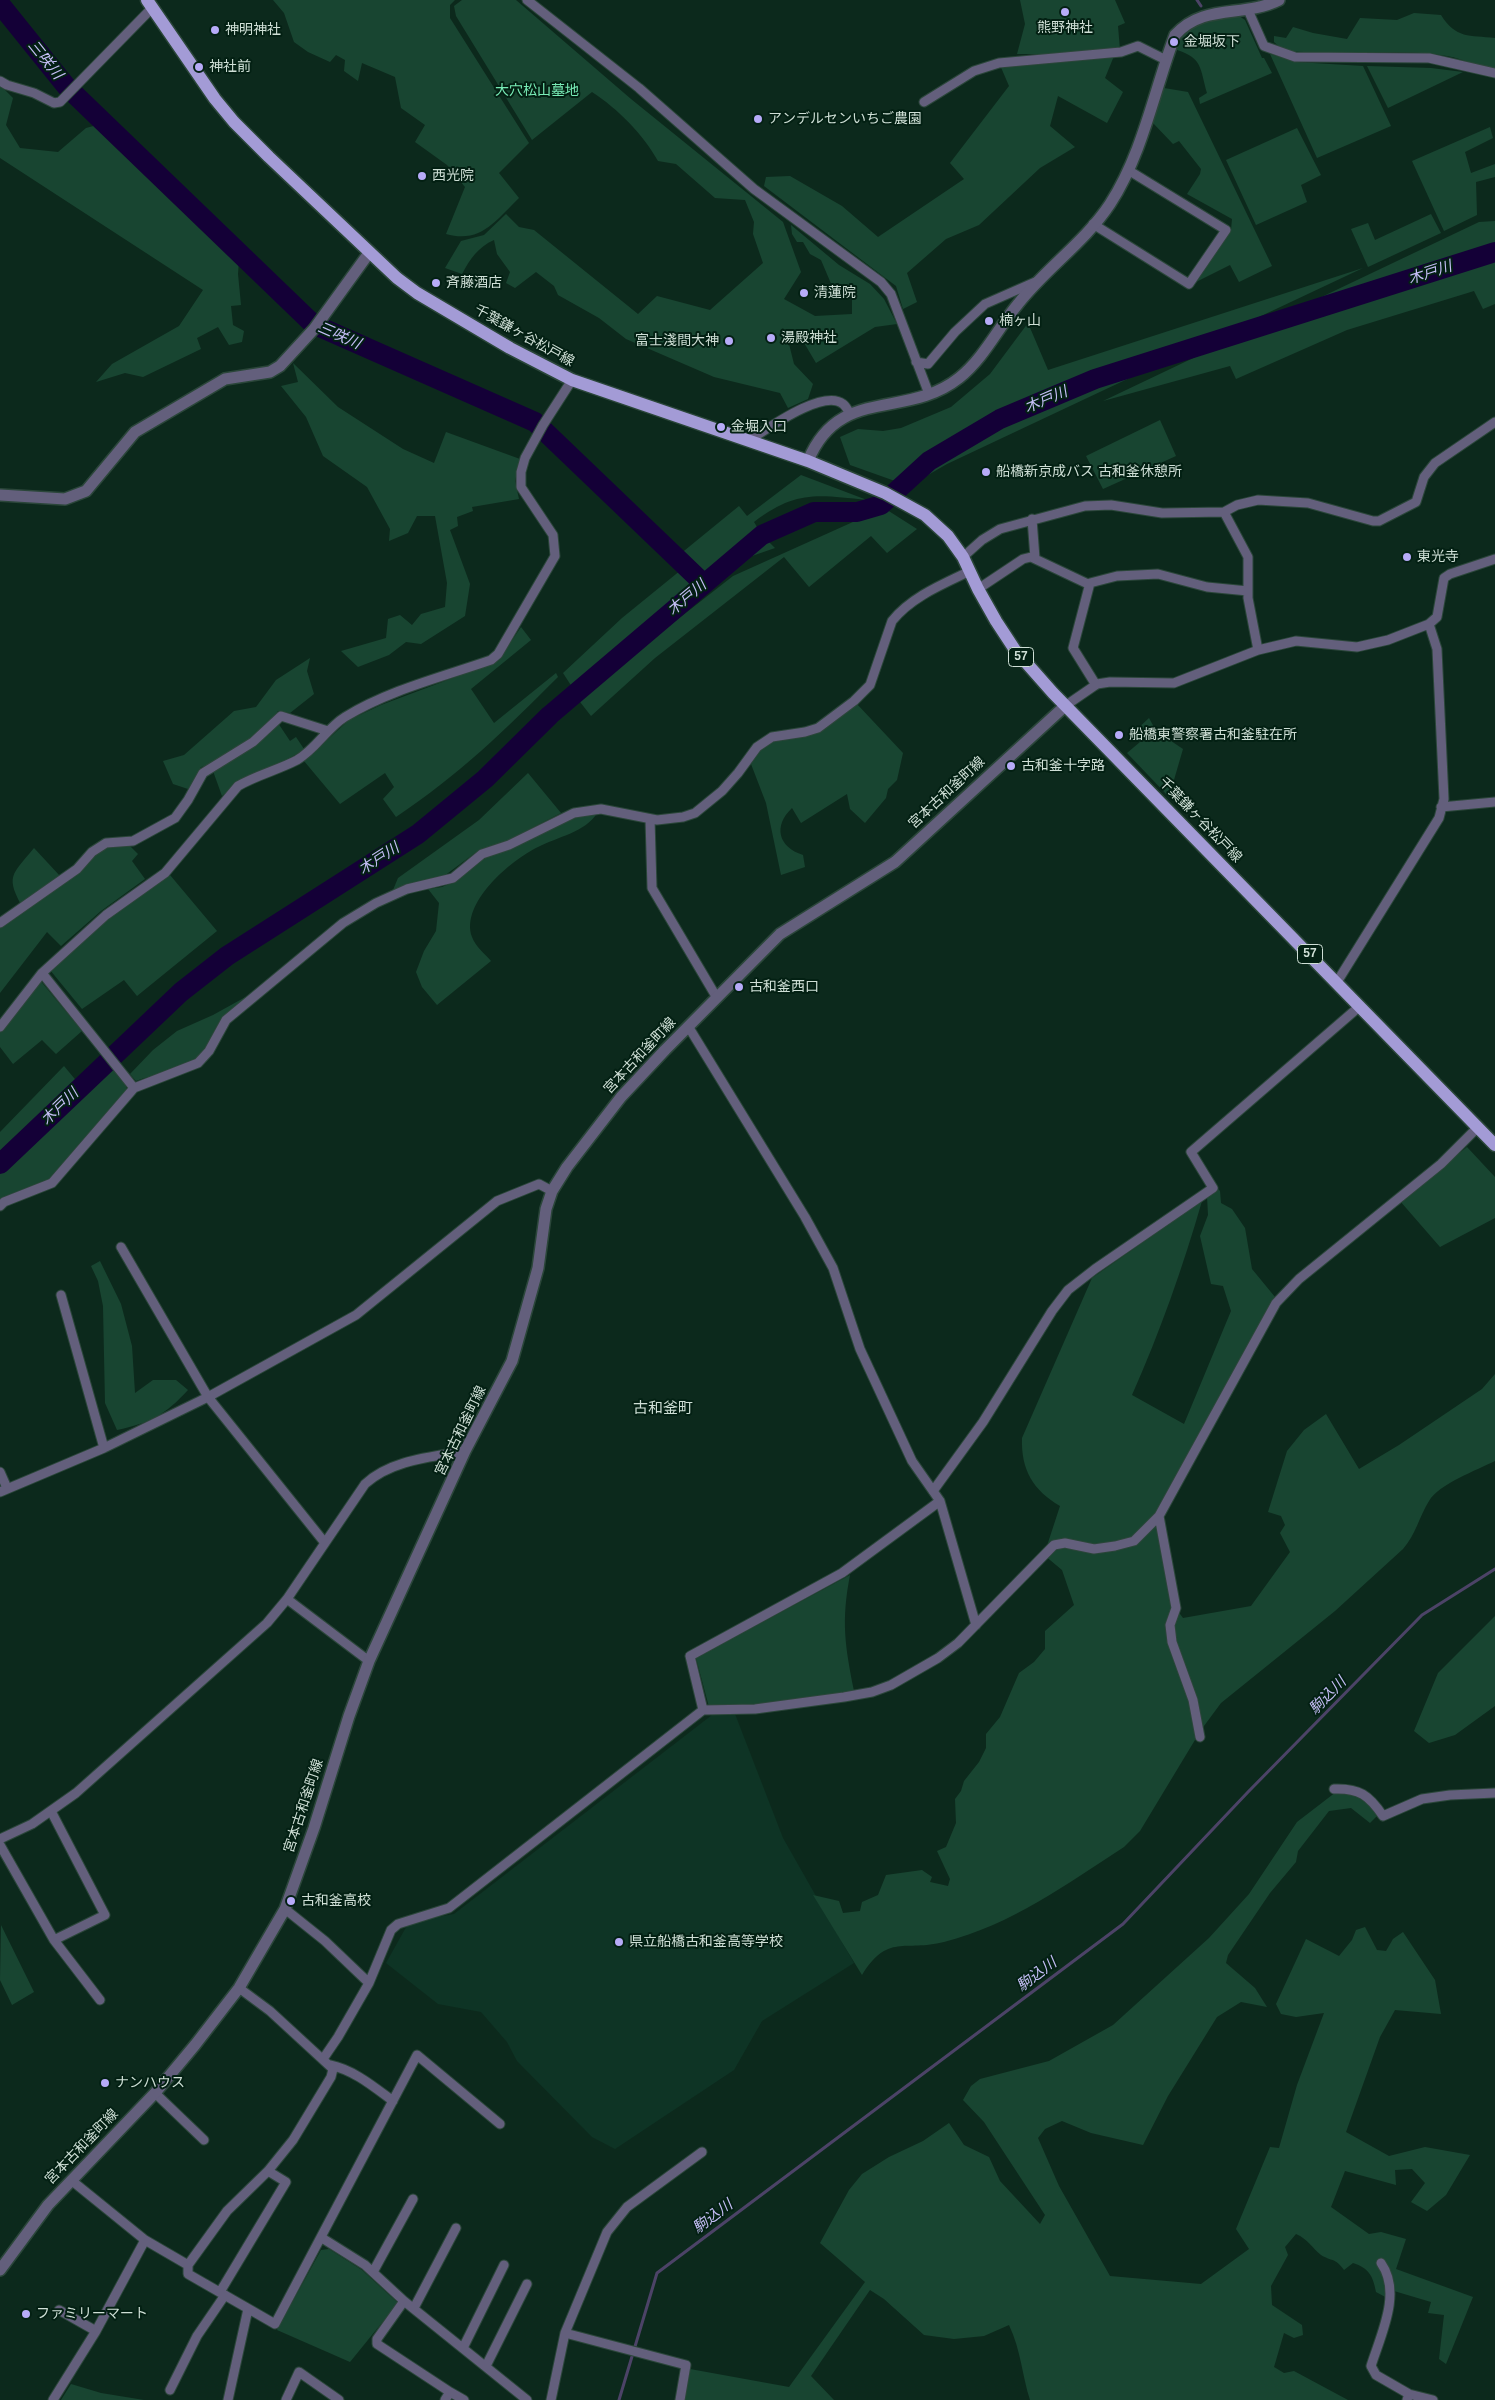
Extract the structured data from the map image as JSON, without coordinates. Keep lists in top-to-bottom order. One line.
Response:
{"streets":{"main road":["千葉鎌ヶ谷松戸線","57"],"street":["宮本古和釜町線"]},"crossings":[["千葉鎌ヶ谷松戸線","宮本古和釜町線"]],"districts":["古和釜町"],"water":["三咲川","木戸川","駒込川"],"parks":["大穴松山墓地"],"places":["熊野神社","神明神社","金堀坂下","神社前","アンデルセンいちご農園","西光院","斉藤酒店","清蓮院","楠ヶ山","湯殿神社","富士淺間大神","金堀入口","船橋新京成バス 古和釜休憩所","東光寺","船橋東警察署古和釜駐在所","古和釜十字路","古和釜西口","古和釜高校","県立船橋古和釜高等学校","ナンハウス","ファミリーマート"]}
